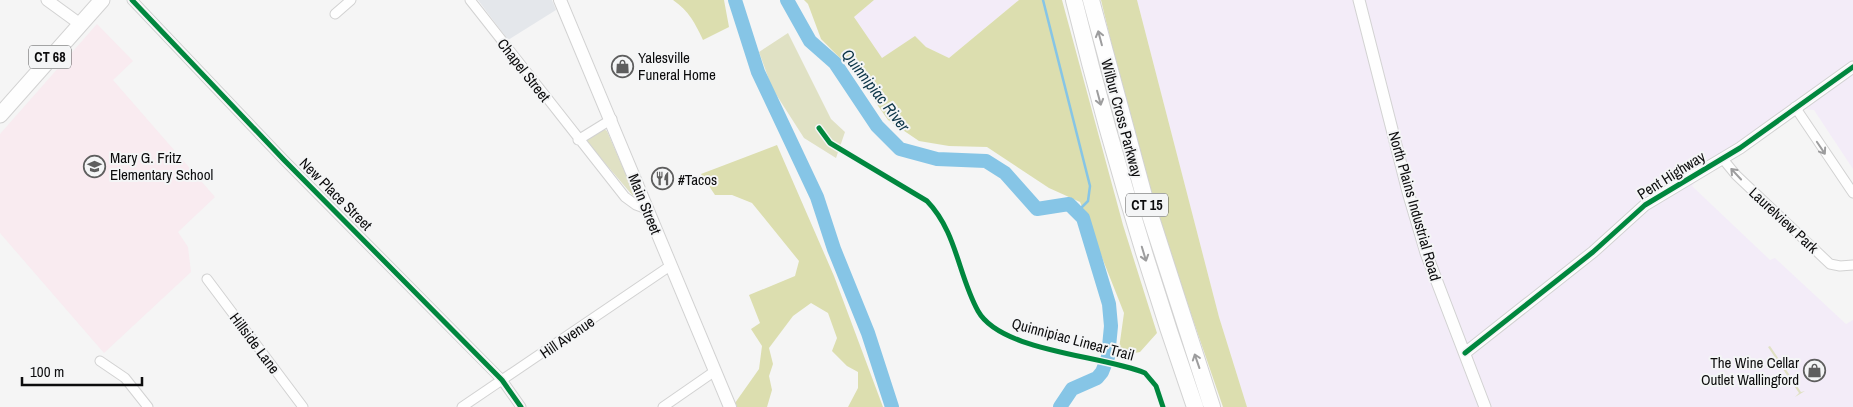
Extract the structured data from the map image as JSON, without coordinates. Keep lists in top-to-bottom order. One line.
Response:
{"streets":{"highway":["Wilbur Cross Parkway","CT 15"],"main road":["CT 68","Main Street"],"street":["Chapel Street","Pent Highway","New Place Street","North Plains Industrial Road","Laurelview Park","Hill Avenue","Hillside Lane"],"cycle path":["Quinnipiac Linear Trail"]},"crossings":[["Chapel Street","Main Street"],["Pent Highway","North Plains Industrial Road"],["Pent Highway","Laurelview Park"],["New Place Street","Hill Avenue"],["Main Street","Hill Avenue"]],"one_way":["Laurelview Park"],"water":["Quinnipiac River"],"places":{"shop":["Yalesville Funeral Home","The Wine Cellar Outlet Wallingford"],"school or university":["Mary G. Fritz Elementary School"],"restaurant":["#Tacos"]},"scale_bar":"100 m"}
